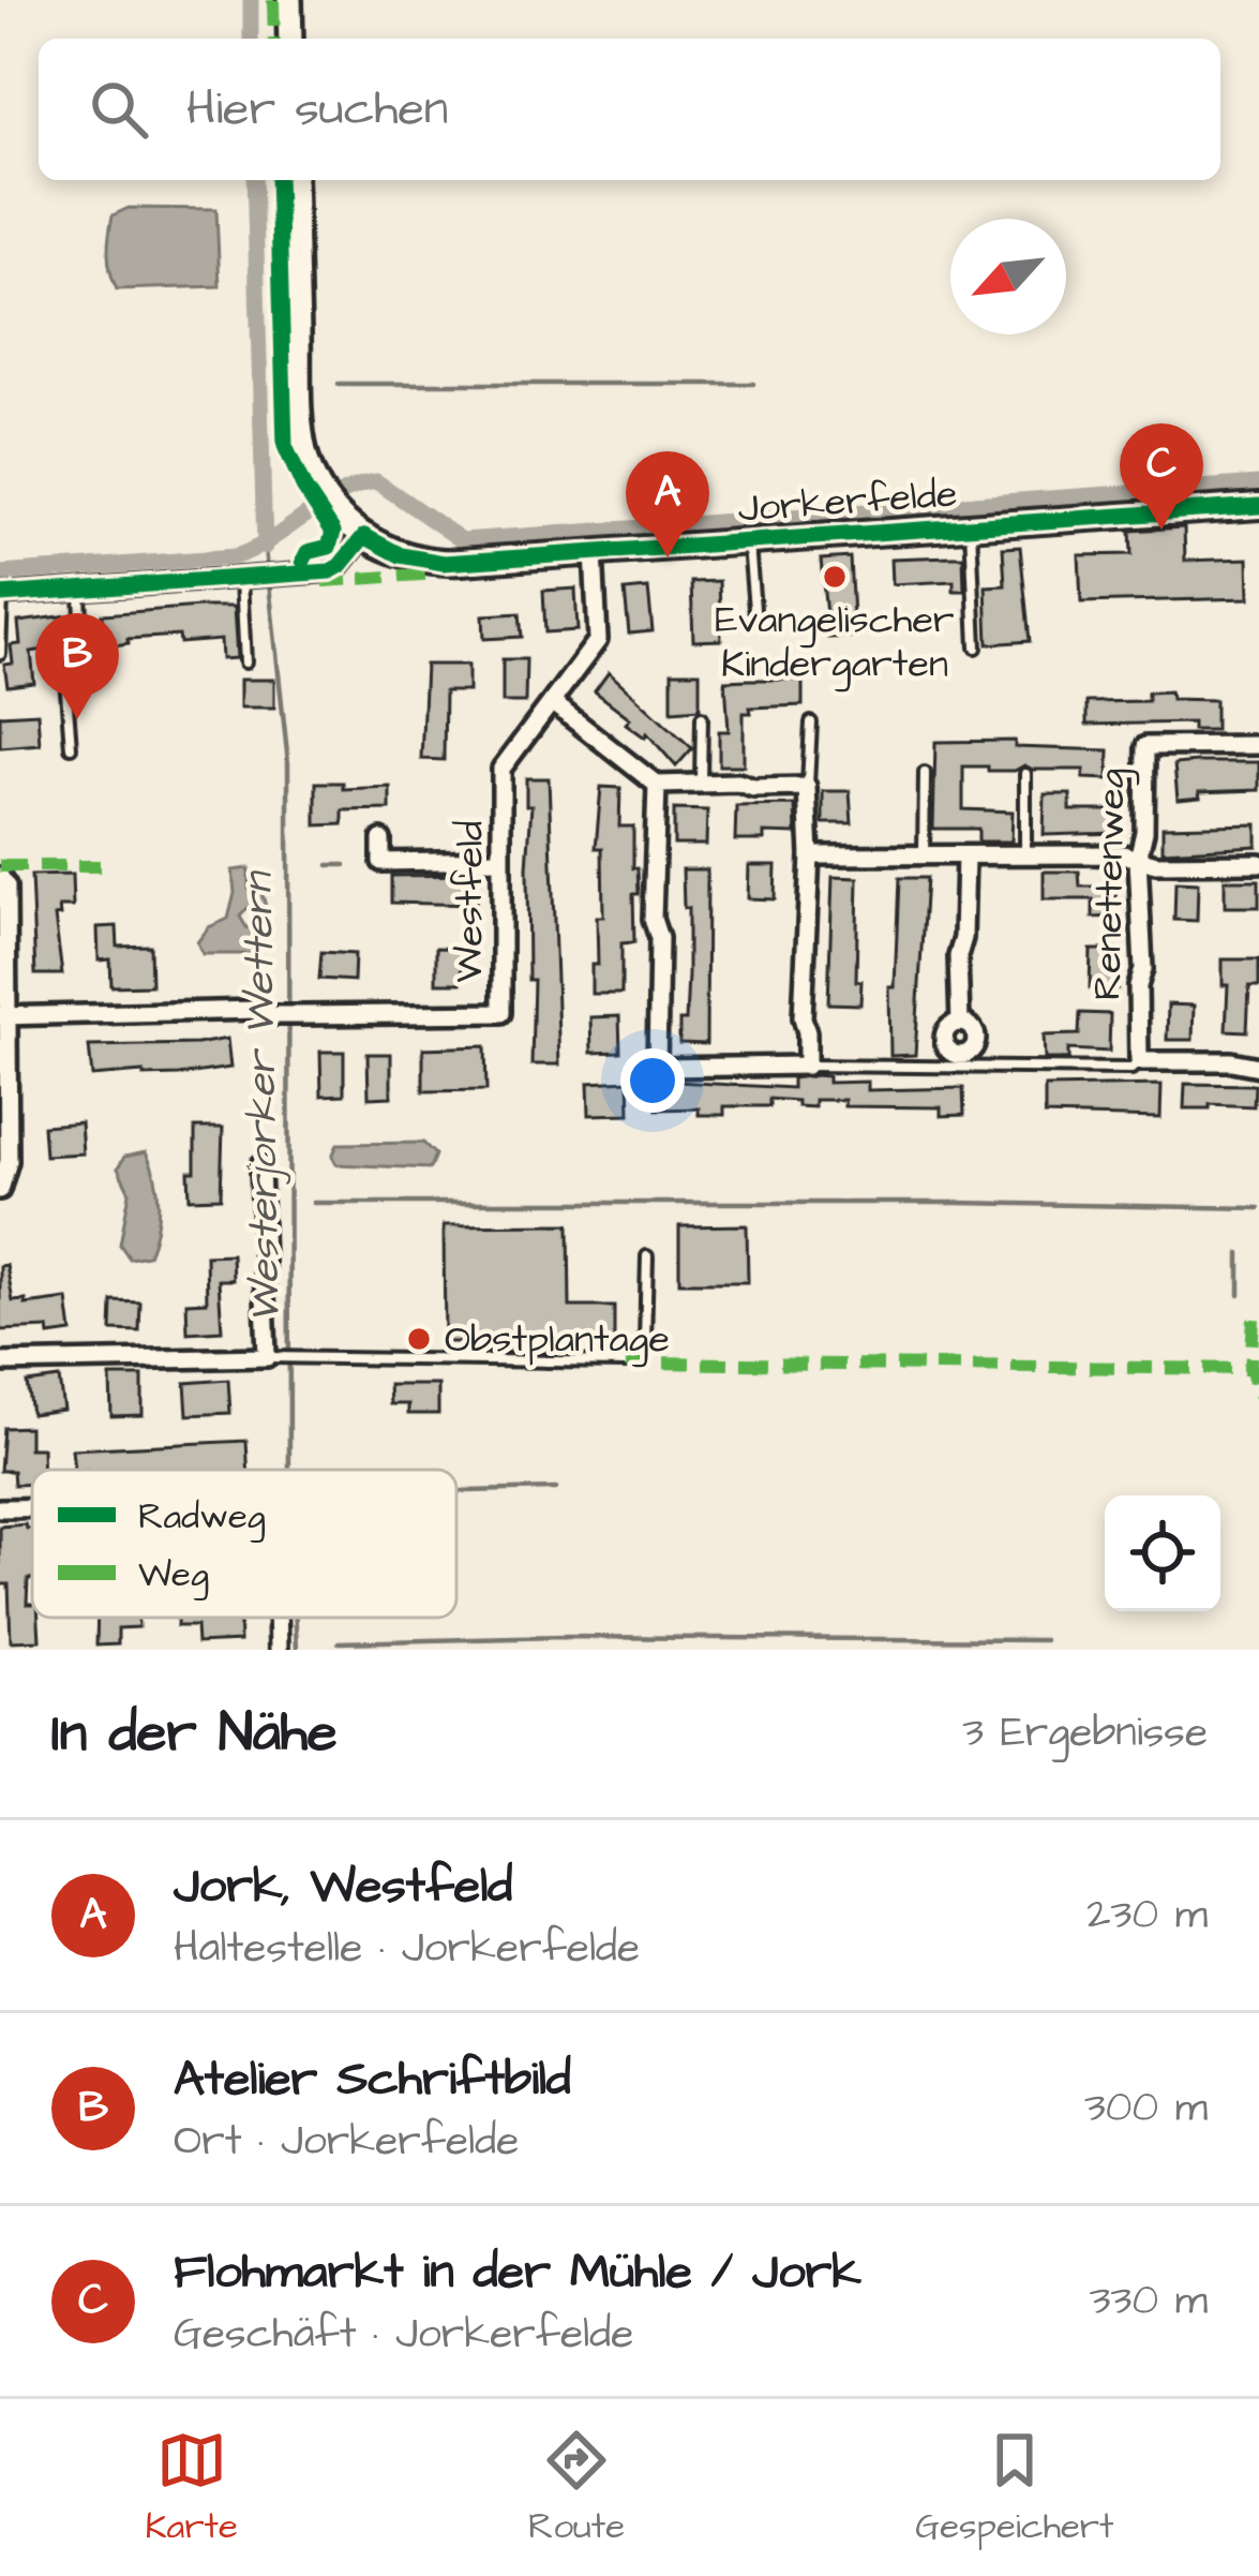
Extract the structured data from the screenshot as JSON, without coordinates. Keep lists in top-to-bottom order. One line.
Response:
{"streets":{"street":["Jorkerfelde","Renettenweg","Westfeld"]},"crossings":[["Jorkerfelde","Westfeld"]],"water":["Westerjorker Wettern"],"places":["Evangelischer Kindergarten","Obstplantage"],"legend":["Radweg","Weg"],"north":"bottom left","page":{"search":"Hier suchen","pins":["C","A","B"],"heading":["In der Nähe","3 Ergebnisse"],"list":[{"mark":"A","name":"Jork, Westfeld","note":"Haltestelle · Jorkerfelde","value":"230 m"},{"mark":"B","name":"Atelier Schriftbild","note":"Ort · Jorkerfelde","value":"300 m"},{"mark":"C","name":"Flohmarkt in der Mühle / Jork","note":"Geschäft · Jorkerfelde","value":"330 m"}],"nav":["Karte","Route","Gespeichert"]}}
